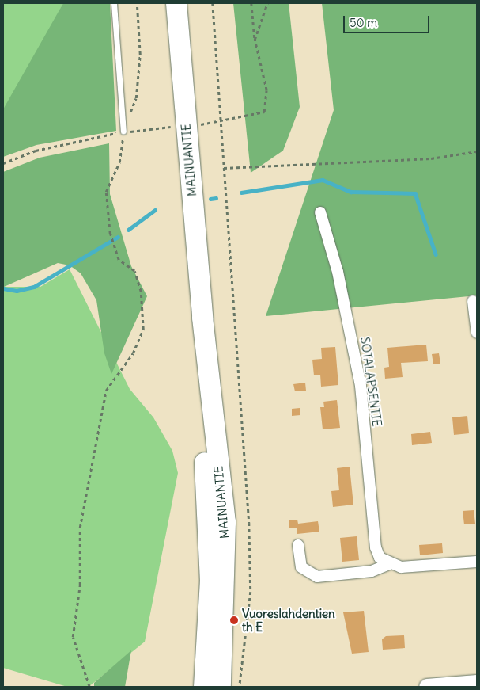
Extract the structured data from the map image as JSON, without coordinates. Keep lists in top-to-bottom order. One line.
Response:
{"streets":{"highway":["MAINUANTIE"],"street":["SOTALAPSENTIE"]},"places":["Vuoreslahdentien th E"],"scale_bar":"50 m"}
